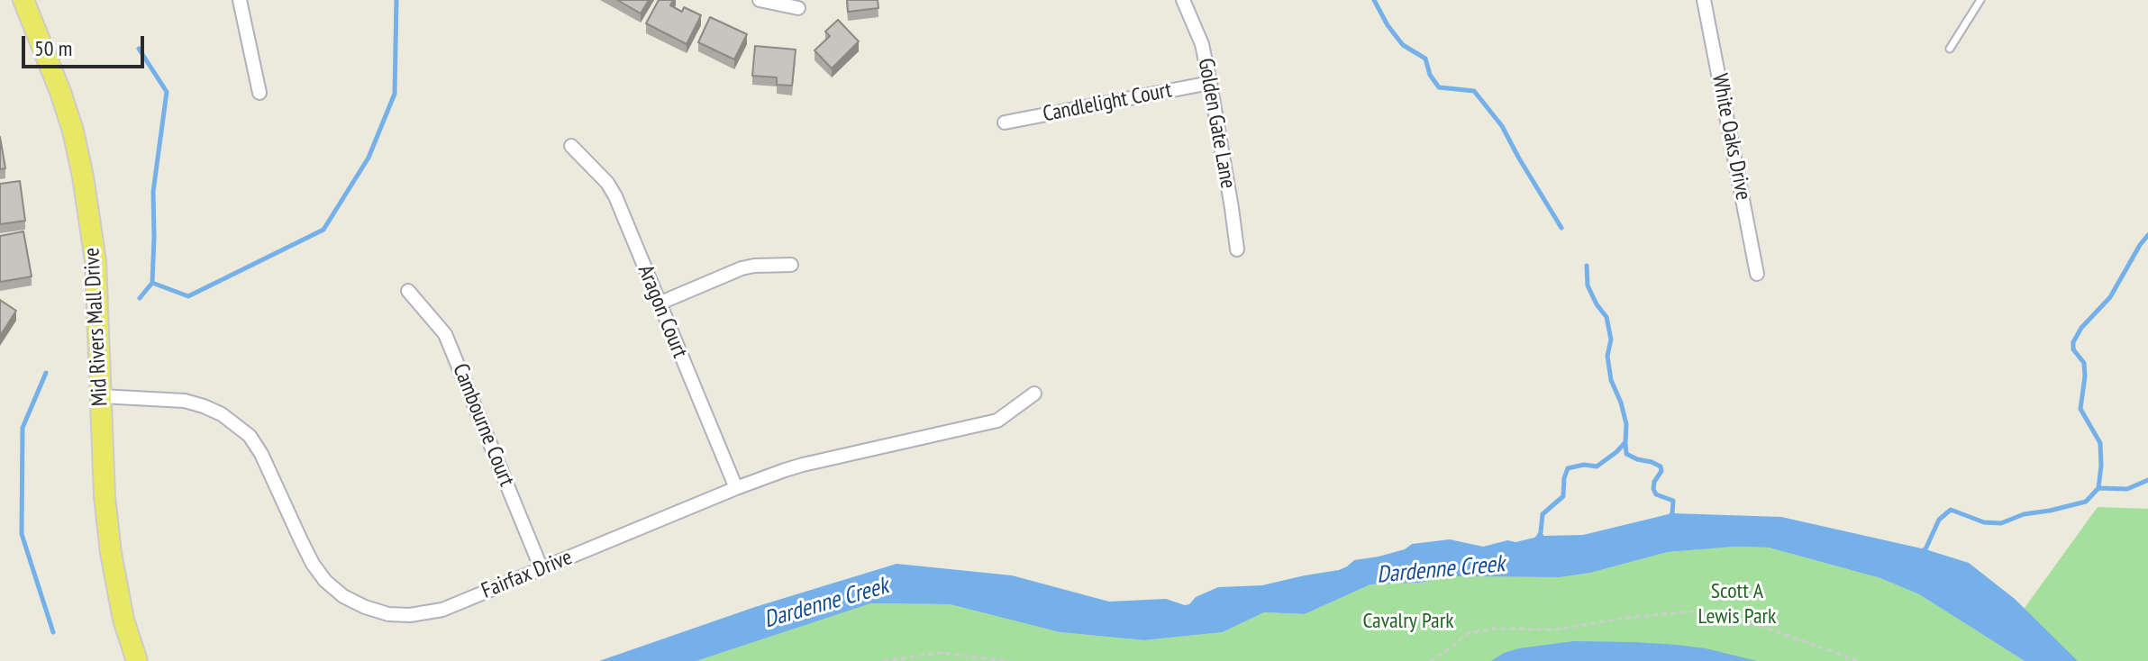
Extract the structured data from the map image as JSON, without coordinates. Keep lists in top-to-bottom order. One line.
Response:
{"streets":{"main road":["Mid Rivers Mall Drive"],"street":["Candlelight Court","Golden Gate Lane","White Oaks Drive","Aragon Court","Cambourne Court","Fairfax Drive"]},"crossings":[["Candlelight Court","Golden Gate Lane"],["Aragon Court","Fairfax Drive"],["Mid Rivers Mall Drive","Fairfax Drive"],["Cambourne Court","Fairfax Drive"]],"water":["Dardenne Creek"],"parks":["Scott A Lewis Park","Cavalry Park"],"scale_bar":"50 m"}
